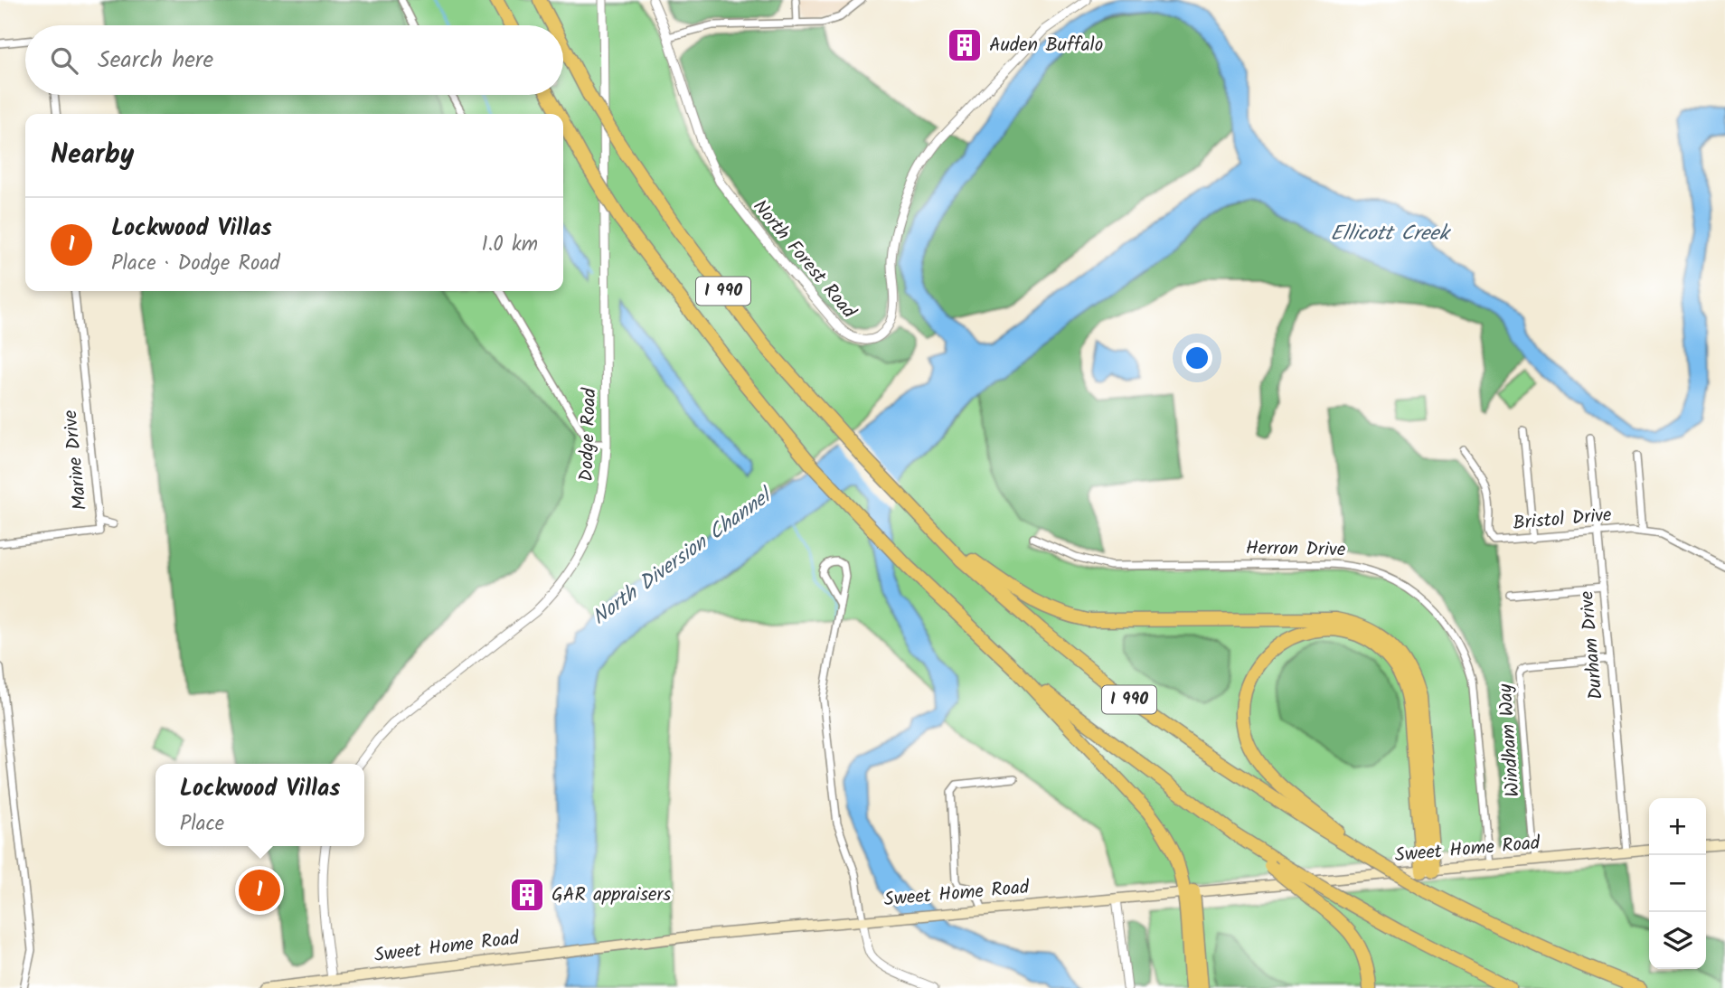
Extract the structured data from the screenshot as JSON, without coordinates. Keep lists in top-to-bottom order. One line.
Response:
{"streets":{"highway":["I 990"],"main road":["Sweet Home Road"],"street":["North Forest Road","Dodge Road","Marine Drive","Bristol Drive","Herron Drive","Durham Drive","Windham Way"]},"crossings":[["Bristol Drive","Durham Drive"],["Herron Drive","Sweet Home Road"],["Durham Drive","Windham Way"],["Durham Drive","Sweet Home Road"],["Windham Way","Sweet Home Road"]],"water":["Ellicott Creek","North Diversion Channel"],"places":{"building":["Auden Buffalo","GAR appraisers"]},"page":{"search":"Search here","heading":"Nearby","list":[{"mark":"1","name":"Lockwood Villas","note":"Place · Dodge Road","value":"1.0 km"}],"popup":["Lockwood Villas","Place"],"map_buttons":["+","−"],"pins":"1"}}
